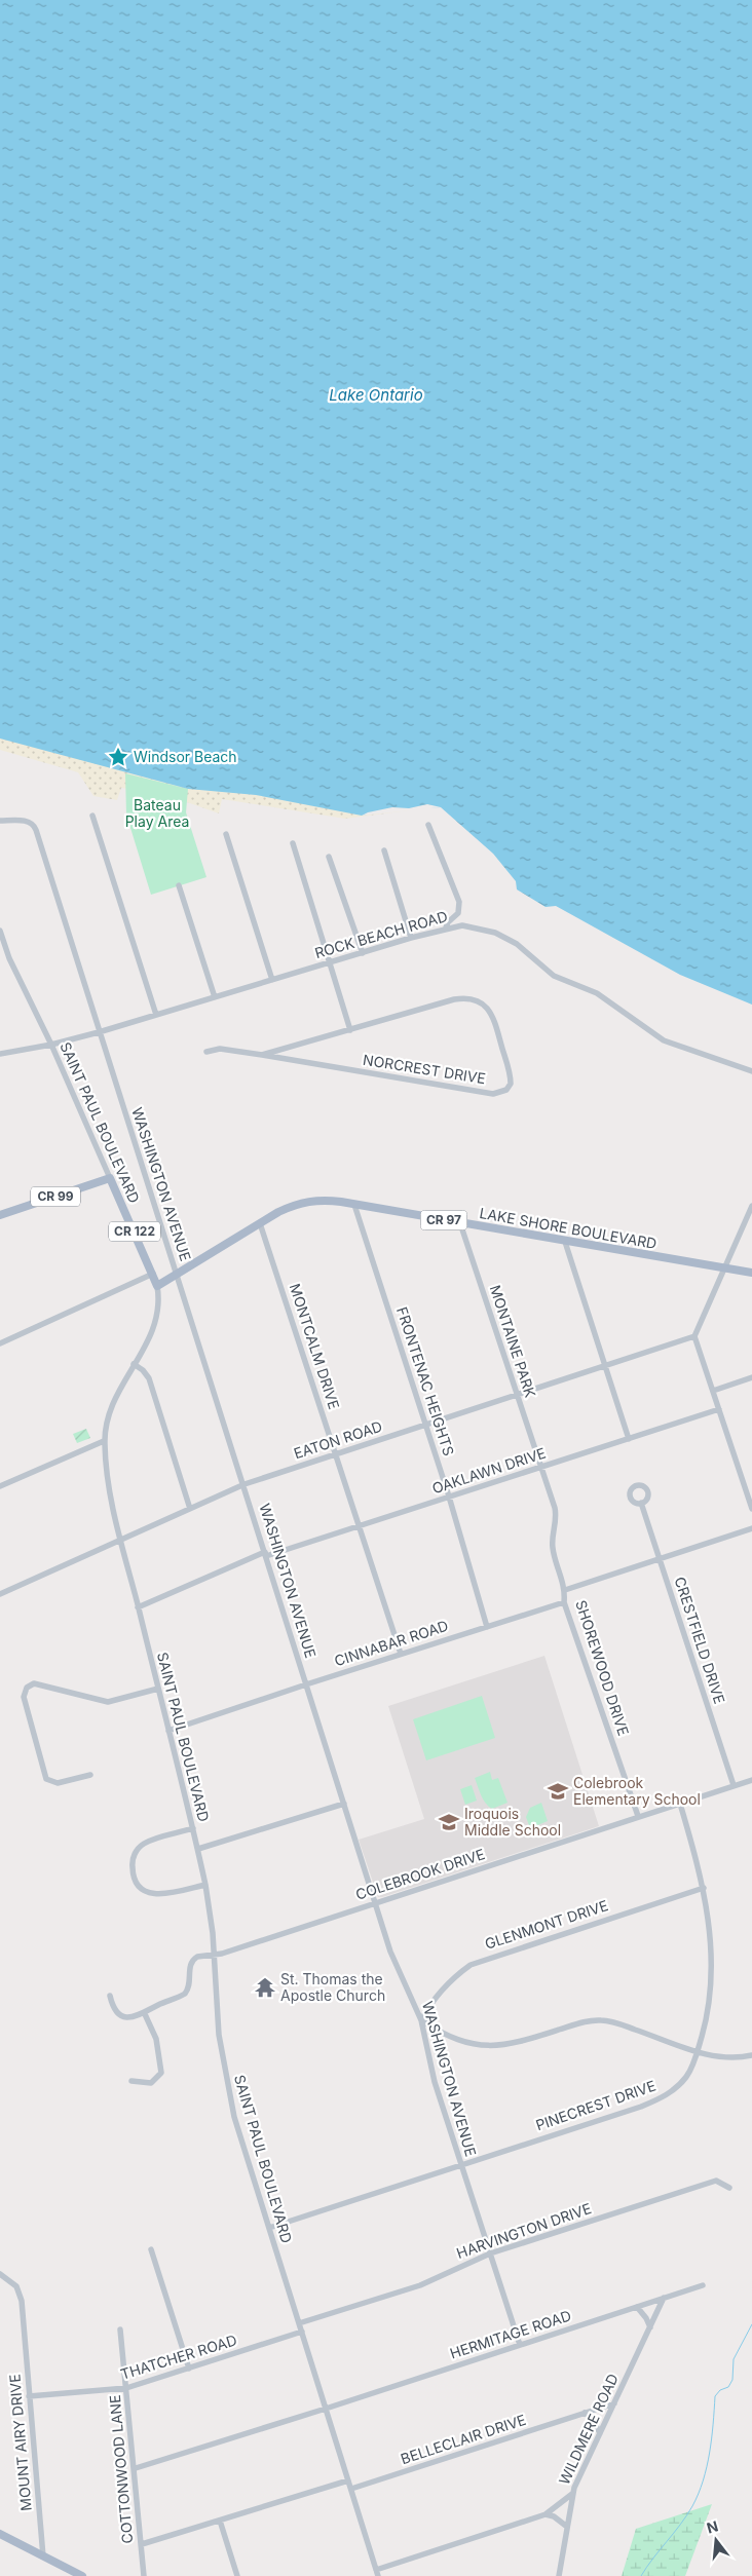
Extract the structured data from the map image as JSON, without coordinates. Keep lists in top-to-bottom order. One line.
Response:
{"streets":{"main road":["SAINT PAUL BOULEVARD","CR 99","CR 97","LAKE SHORE BOULEVARD","CR 122"],"street":["ROCK BEACH ROAD","NORCREST DRIVE","WASHINGTON AVENUE","MONTAINE PARK","MONTCALM DRIVE","FRONTENAC HEIGHTS","EATON ROAD","OAKLAWN DRIVE","CRESTFIELD DRIVE","CINNABAR ROAD","SHOREWOOD DRIVE","COLEBROOK DRIVE","GLENMONT DRIVE","PINECREST DRIVE","HARVINGTON DRIVE","HERMITAGE ROAD","THATCHER ROAD","WILDMERE ROAD","BELLECLAIR DRIVE","MOUNT AIRY DRIVE","COTTONWOOD LANE"]},"crossings":[["ROCK BEACH ROAD","SAINT PAUL BOULEVARD"],["ROCK BEACH ROAD","WASHINGTON AVENUE"],["SAINT PAUL BOULEVARD","CR 99"],["SAINT PAUL BOULEVARD","LAKE SHORE BOULEVARD"],["SAINT PAUL BOULEVARD","EATON ROAD"],["SAINT PAUL BOULEVARD","OAKLAWN DRIVE"],["SAINT PAUL BOULEVARD","CINNABAR ROAD"],["SAINT PAUL BOULEVARD","COLEBROOK DRIVE"],["SAINT PAUL BOULEVARD","PINECREST DRIVE"],["SAINT PAUL BOULEVARD","HARVINGTON DRIVE"],["SAINT PAUL BOULEVARD","HERMITAGE ROAD"],["SAINT PAUL BOULEVARD","THATCHER ROAD"],["SAINT PAUL BOULEVARD","BELLECLAIR DRIVE"],["WASHINGTON AVENUE","LAKE SHORE BOULEVARD"],["WASHINGTON AVENUE","EATON ROAD"],["WASHINGTON AVENUE","OAKLAWN DRIVE"],["WASHINGTON AVENUE","CINNABAR ROAD"],["WASHINGTON AVENUE","COLEBROOK DRIVE"],["WASHINGTON AVENUE","GLENMONT DRIVE"],["WASHINGTON AVENUE","PINECREST DRIVE"],["WASHINGTON AVENUE","HARVINGTON DRIVE"],["WASHINGTON AVENUE","HERMITAGE ROAD"],["LAKE SHORE BOULEVARD","MONTAINE PARK"],["LAKE SHORE BOULEVARD","MONTCALM DRIVE"],["LAKE SHORE BOULEVARD","FRONTENAC HEIGHTS"],["MONTAINE PARK","EATON ROAD"],["MONTAINE PARK","OAKLAWN DRIVE"],["MONTAINE PARK","SHOREWOOD DRIVE"],["MONTCALM DRIVE","EATON ROAD"],["MONTCALM DRIVE","OAKLAWN DRIVE"],["MONTCALM DRIVE","CINNABAR ROAD"],["FRONTENAC HEIGHTS","EATON ROAD"],["FRONTENAC HEIGHTS","OAKLAWN DRIVE"],["FRONTENAC HEIGHTS","CINNABAR ROAD"],["OAKLAWN DRIVE","SHOREWOOD DRIVE"],["CRESTFIELD DRIVE","COLEBROOK DRIVE"],["CINNABAR ROAD","SHOREWOOD DRIVE"],["SHOREWOOD DRIVE","COLEBROOK DRIVE"],["COLEBROOK DRIVE","PINECREST DRIVE"],["GLENMONT DRIVE","PINECREST DRIVE"],["HERMITAGE ROAD","WILDMERE ROAD"],["HERMITAGE ROAD","COTTONWOOD LANE"],["THATCHER ROAD","MOUNT AIRY DRIVE"],["THATCHER ROAD","COTTONWOOD LANE"],["WILDMERE ROAD","BELLECLAIR DRIVE"]],"water":["Lake Ontario"],"parks":["Bateau Play Area"],"places":{"place":["Windsor Beach"],"school or university":["Colebrook Elementary School","Iroquois Middle School"],"temple":["St. Thomas the Apostle Church"]},"north":"top"}
